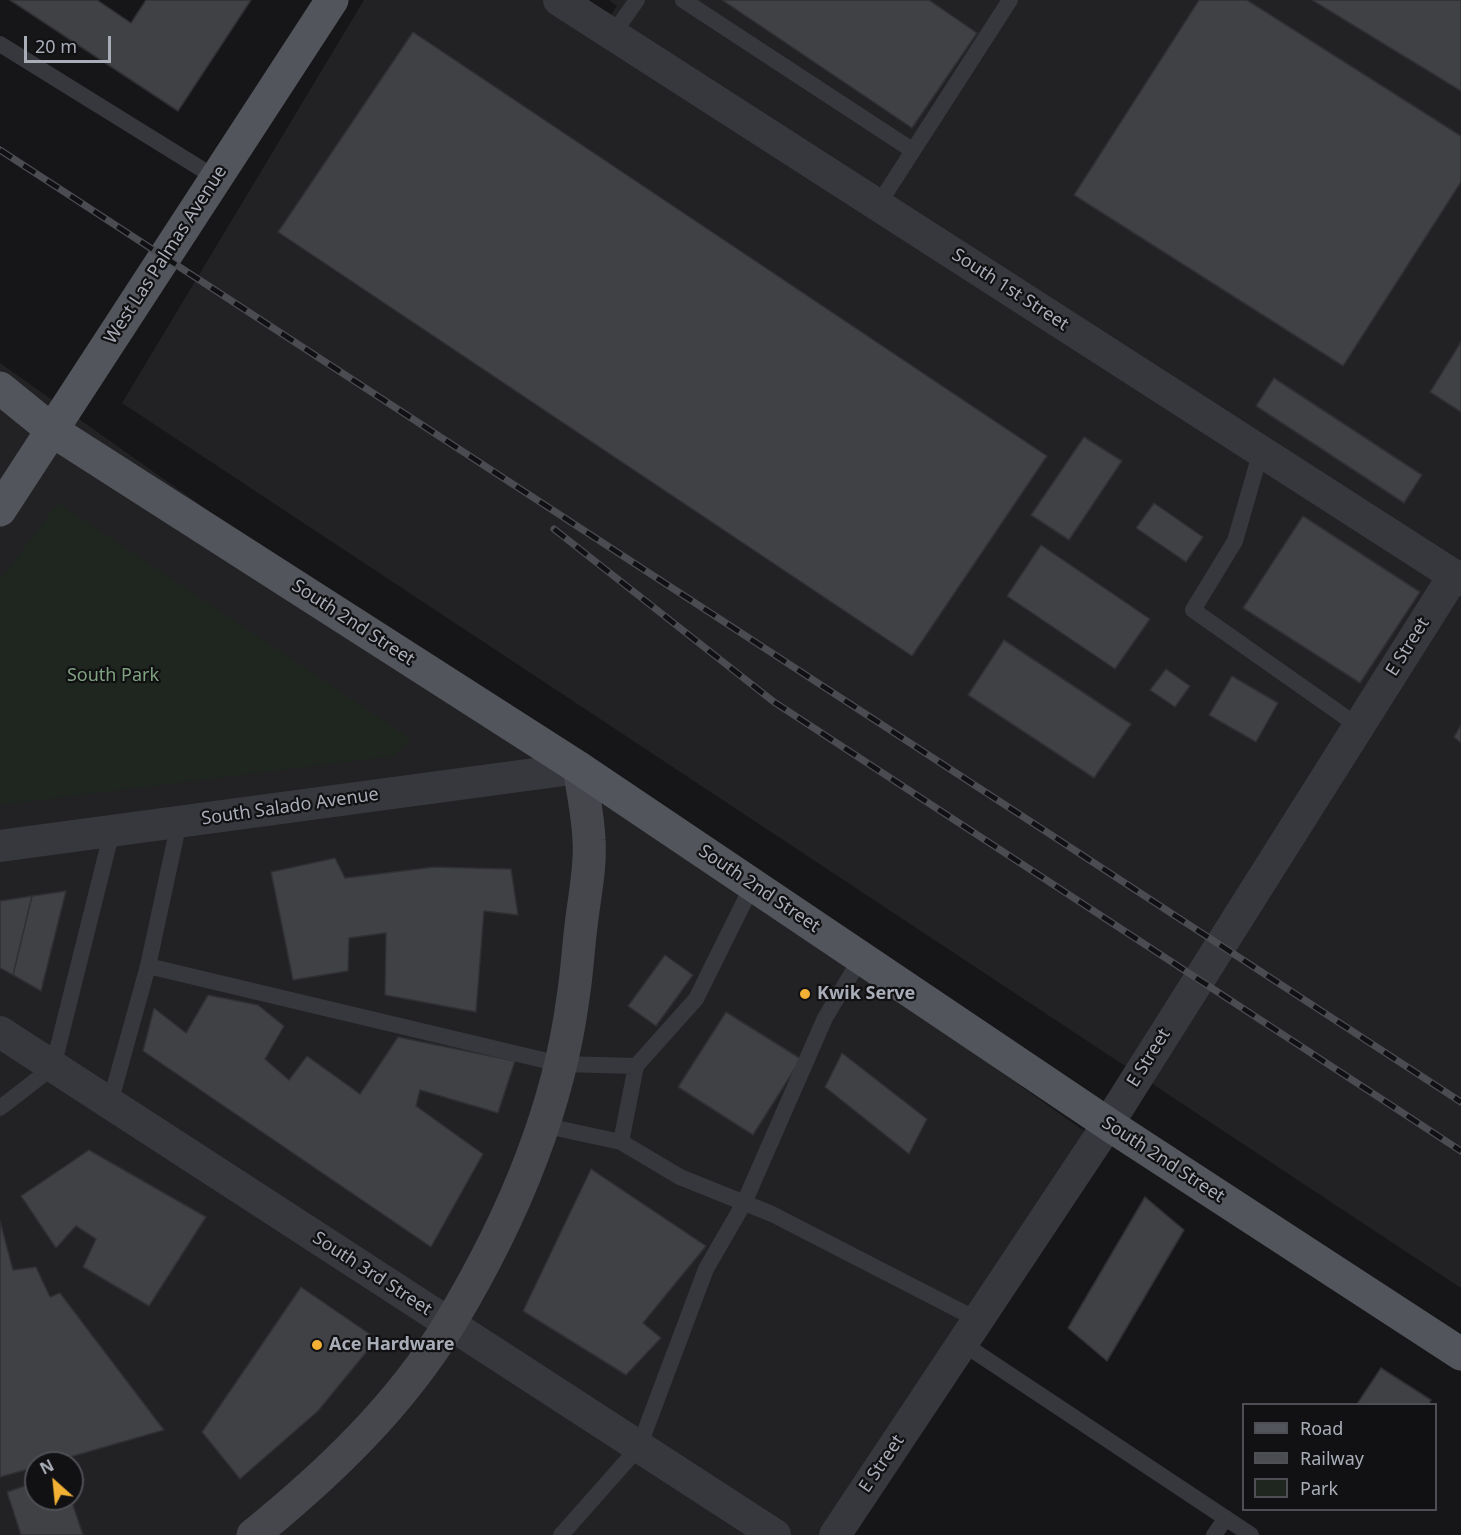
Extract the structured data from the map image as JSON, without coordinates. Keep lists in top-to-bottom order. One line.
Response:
{"streets":{"main road":["West Las Palmas Avenue","South 2nd Street"],"street":["South 1st Street","E Street","South Salado Avenue","South 3rd Street"]},"crossings":[["West Las Palmas Avenue","South 2nd Street"],["South 1st Street","E Street"],["South 2nd Street","E Street"],["South 2nd Street","South Salado Avenue"]],"parks":["South Park"],"places":["Kwik Serve","Ace Hardware"],"legend":["Road","Railway","Park"],"scale_bar":"20 m","north":"top left"}
